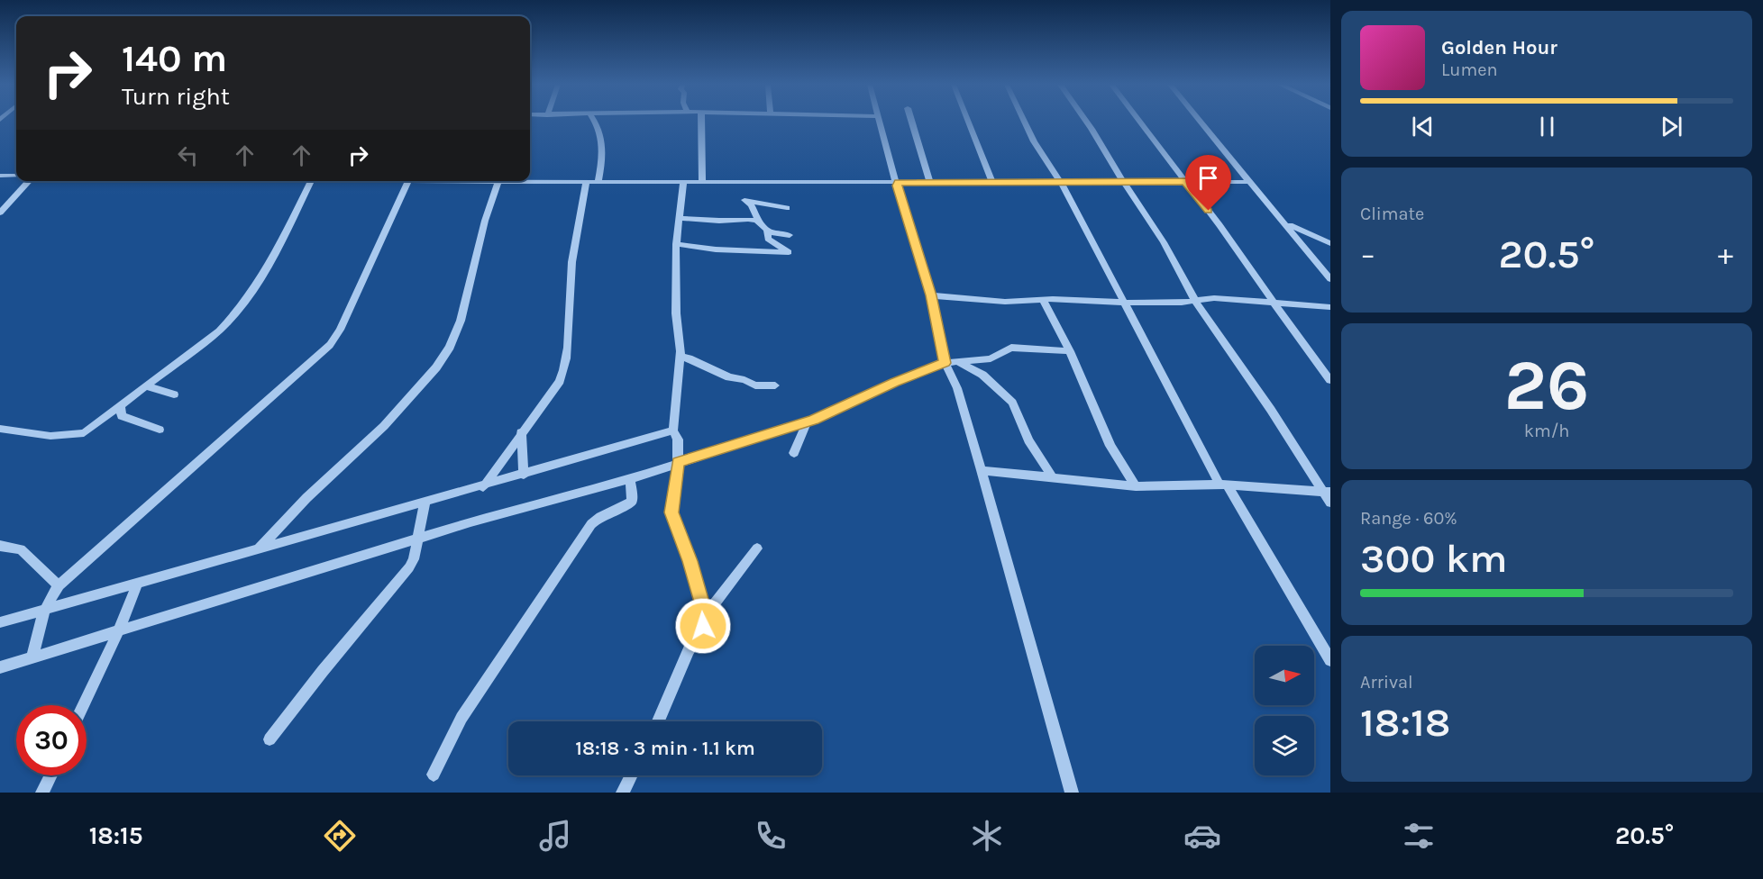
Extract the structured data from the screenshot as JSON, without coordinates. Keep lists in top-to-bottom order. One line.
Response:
{"north":"right","page":{"turn":["140 m","Turn right"],"song":["Golden Hour","Lumen"],"tile":["Climate",["26","km/h"],["Range · 60%","300 km"],["Arrival","18:18"]],"heat":["−","20.5°","+"],"limit":"30","trip":"18:18 · 3 min · 1.1 km","tabs":["18:15","20.5°"]}}
